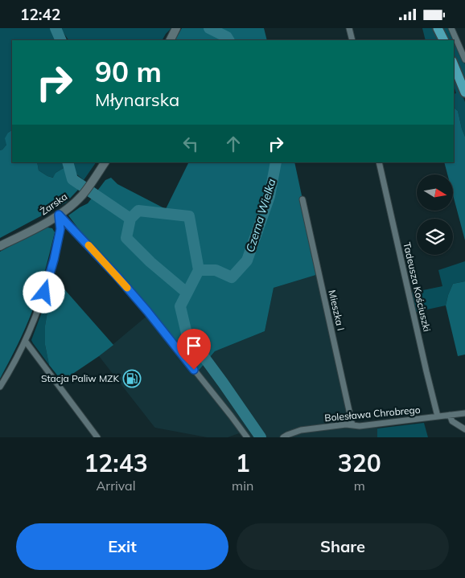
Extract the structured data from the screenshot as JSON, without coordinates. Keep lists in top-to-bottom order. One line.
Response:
{"streets":{"street":["Żarska","Tadeusza Kościuszki","Mieszka I","Bolesława Chrobrego"]},"crossings":[["Tadeusza Kościuszki","Bolesława Chrobrego"],["Mieszka I","Bolesława Chrobrego"]],"water":["Czerna Wielka"],"places":{"fuel station":["Stacja Paliw MZK"]},"north":"right","page":{"status":"12:42","turn":["90 m","Młynarska"],"eta":["12:43","Arrival","1","min","320","m"],"buttons":["Exit","Share"]}}
